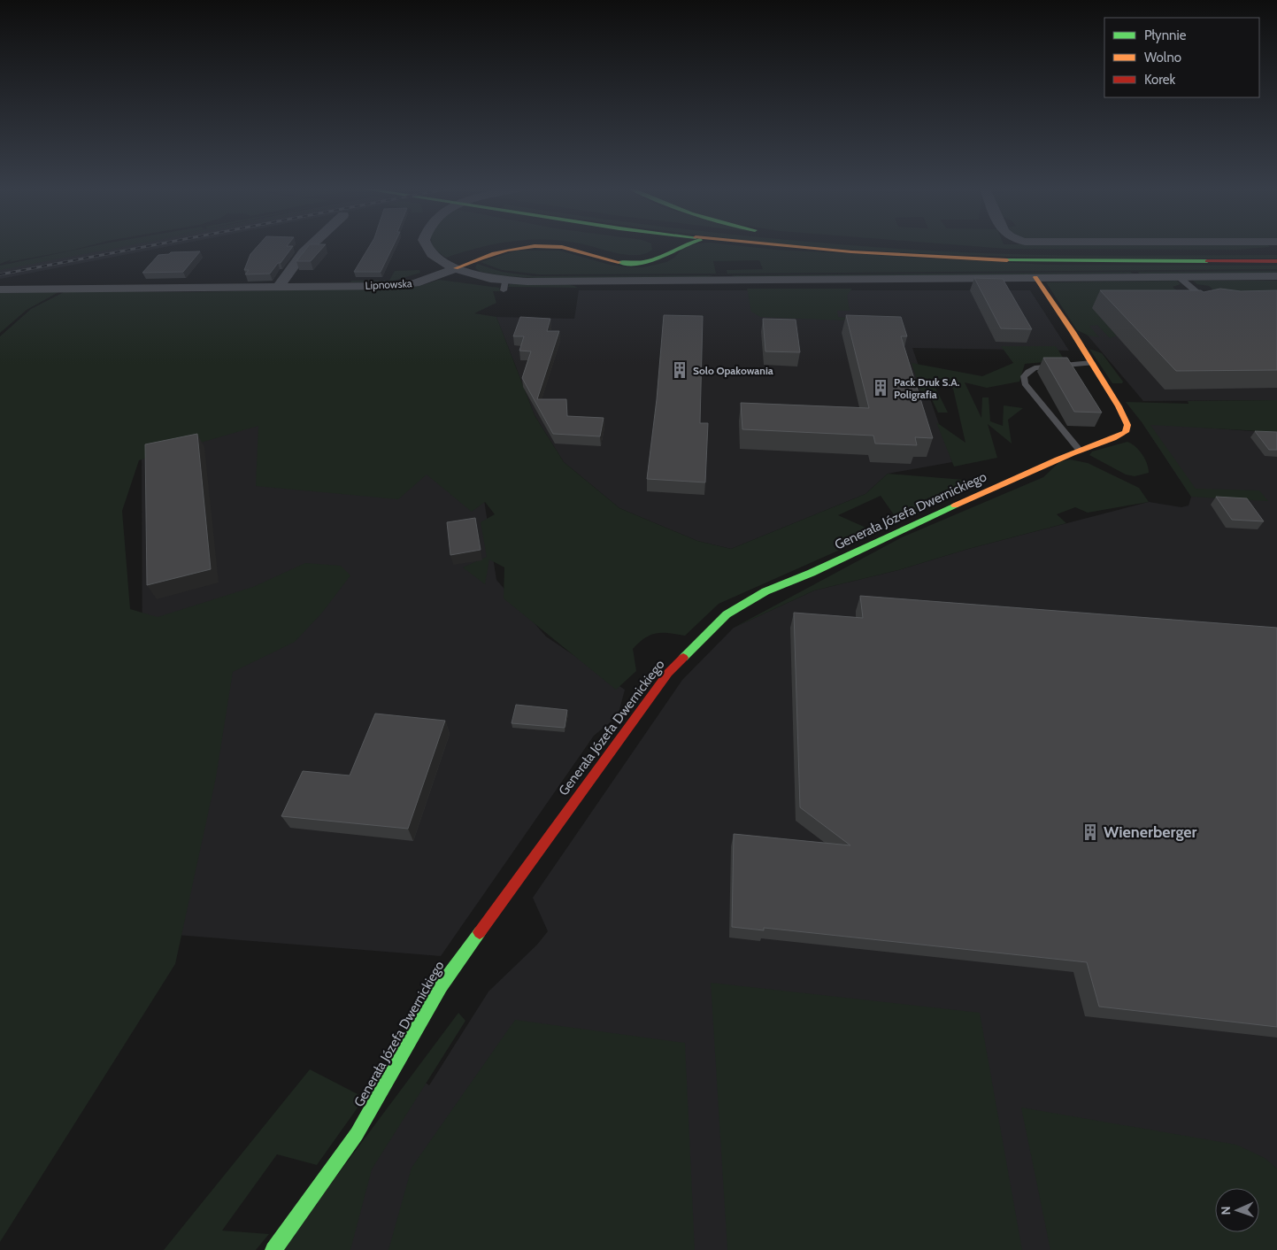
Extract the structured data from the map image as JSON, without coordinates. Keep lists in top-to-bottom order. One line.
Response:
{"streets":{"main road":["Generała Józefa Dwernickiego"],"street":["Lipnowska"]},"places":{"building":["Solo Opakowania","Pack Druk S.A. Poligrafia","Wienerberger"]},"legend":["Płynnie","Wolno","Korek"],"north":"left"}
